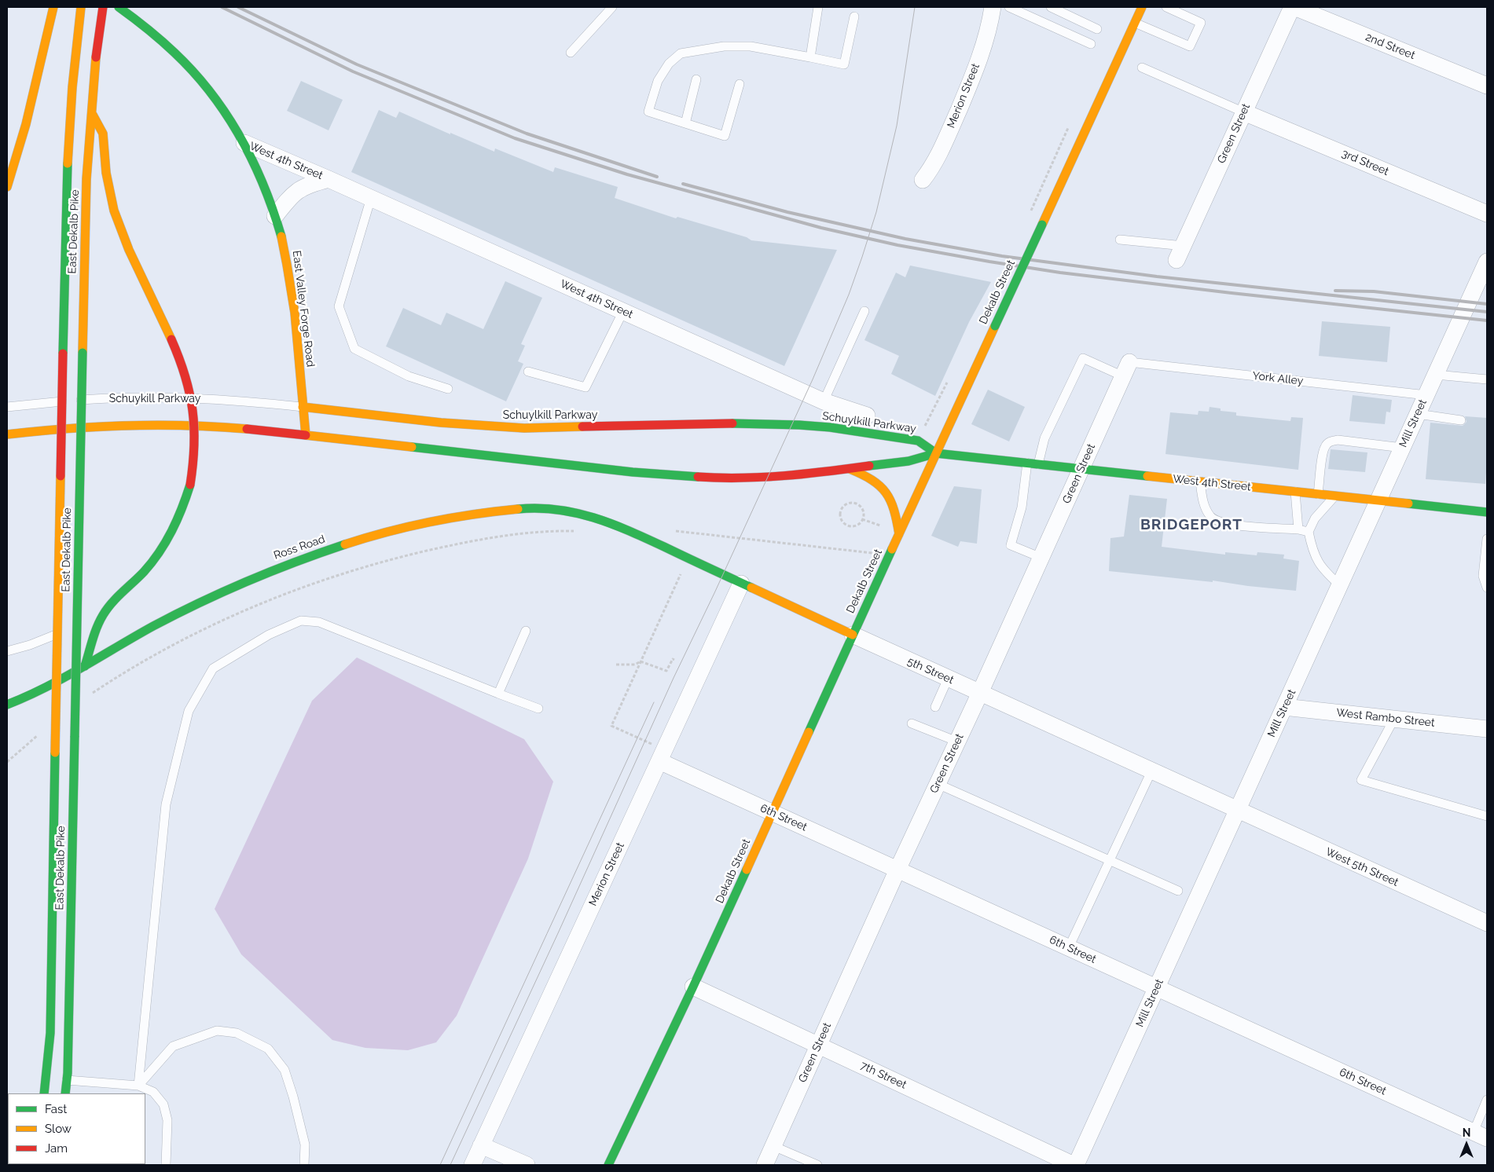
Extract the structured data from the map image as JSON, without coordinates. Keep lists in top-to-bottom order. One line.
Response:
{"streets":{"main road":["West 4th Street","East Dekalb Pike","Dekalb Street","East Valley Forge Road","Schuylkill Parkway","Ross Road","5th Street"],"street":["2nd Street","Merion Street","Green Street","3rd Street","Mill Street","West Rambo Street","6th Street","West 5th Street","7th Street"],"lane":["York Alley","Schuykill Parkway"]},"crossings":[["2nd Street","Green Street"],["Merion Street","5th Street"],["Merion Street","6th Street"],["Green Street","West 4th Street"],["Green Street","3rd Street"],["Green Street","York Alley"],["Green Street","5th Street"],["Green Street","6th Street"],["Green Street","7th Street"],["West 4th Street","Dekalb Street"],["West 4th Street","East Valley Forge Road"],["West 4th Street","York Alley"],["West 4th Street","Schuylkill Parkway"],["West 4th Street","Mill Street"],["Dekalb Street","Schuylkill Parkway"],["Dekalb Street","5th Street"],["Dekalb Street","6th Street"],["Dekalb Street","7th Street"],["East Valley Forge Road","Schuykill Parkway"],["East Valley Forge Road","Schuylkill Parkway"],["York Alley","Mill Street"],["Schuykill Parkway","Schuylkill Parkway"],["Mill Street","5th Street"],["Mill Street","West Rambo Street"],["Mill Street","6th Street"],["Mill Street","West 5th Street"],["Mill Street","7th Street"],["Ross Road","5th Street"],["5th Street","West 5th Street"]],"districts":["BRIDGEPORT"],"legend":["Fast","Slow","Jam"],"north":"top"}
